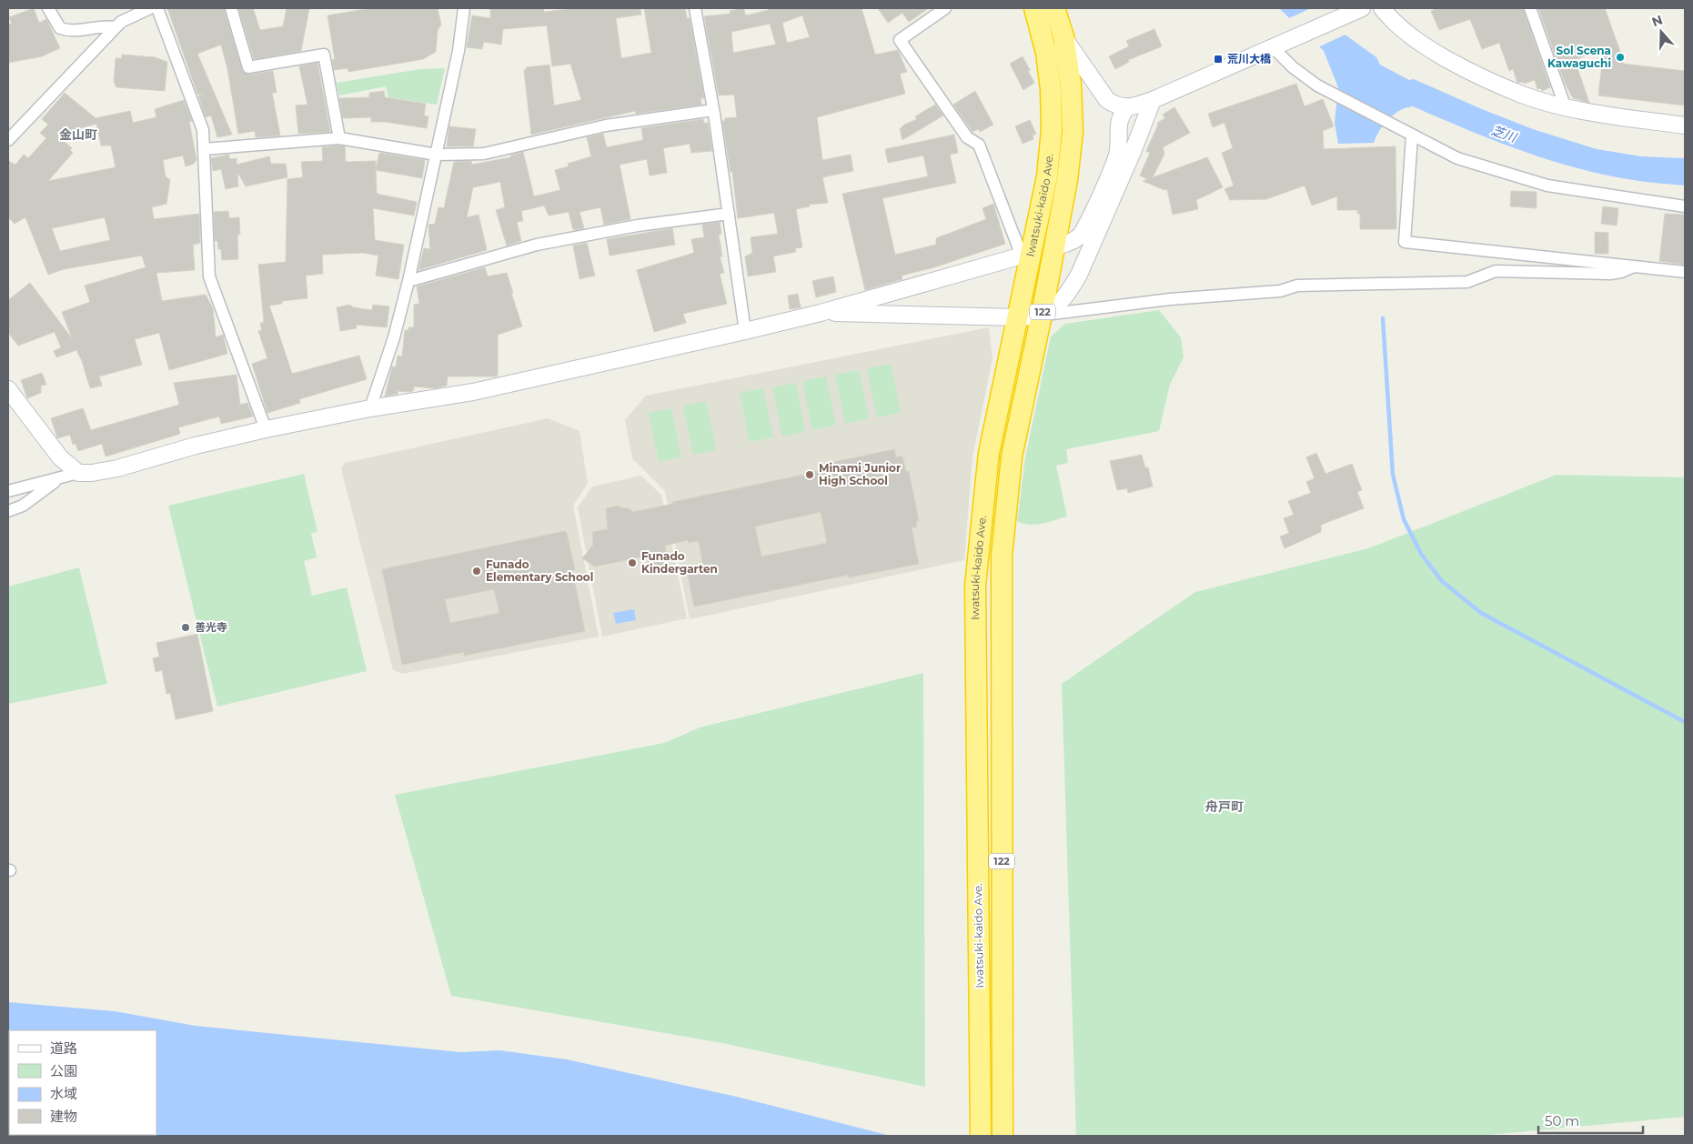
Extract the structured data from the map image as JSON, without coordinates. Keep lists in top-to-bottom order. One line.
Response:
{"streets":{"highway":["Iwatsuki-kaido Ave.","122"]},"districts":["金山町","舟戸町"],"water":["芝川"],"places":{"other":["Sol Scena Kawaguchi","Minami Junior High School","Funado Kindergarten","Funado Elementary School","善光寺"],"transit":["荒川大橋"]},"legend":["道路","公園","水域","建物"],"scale_bar":"50 m","north":"top"}
